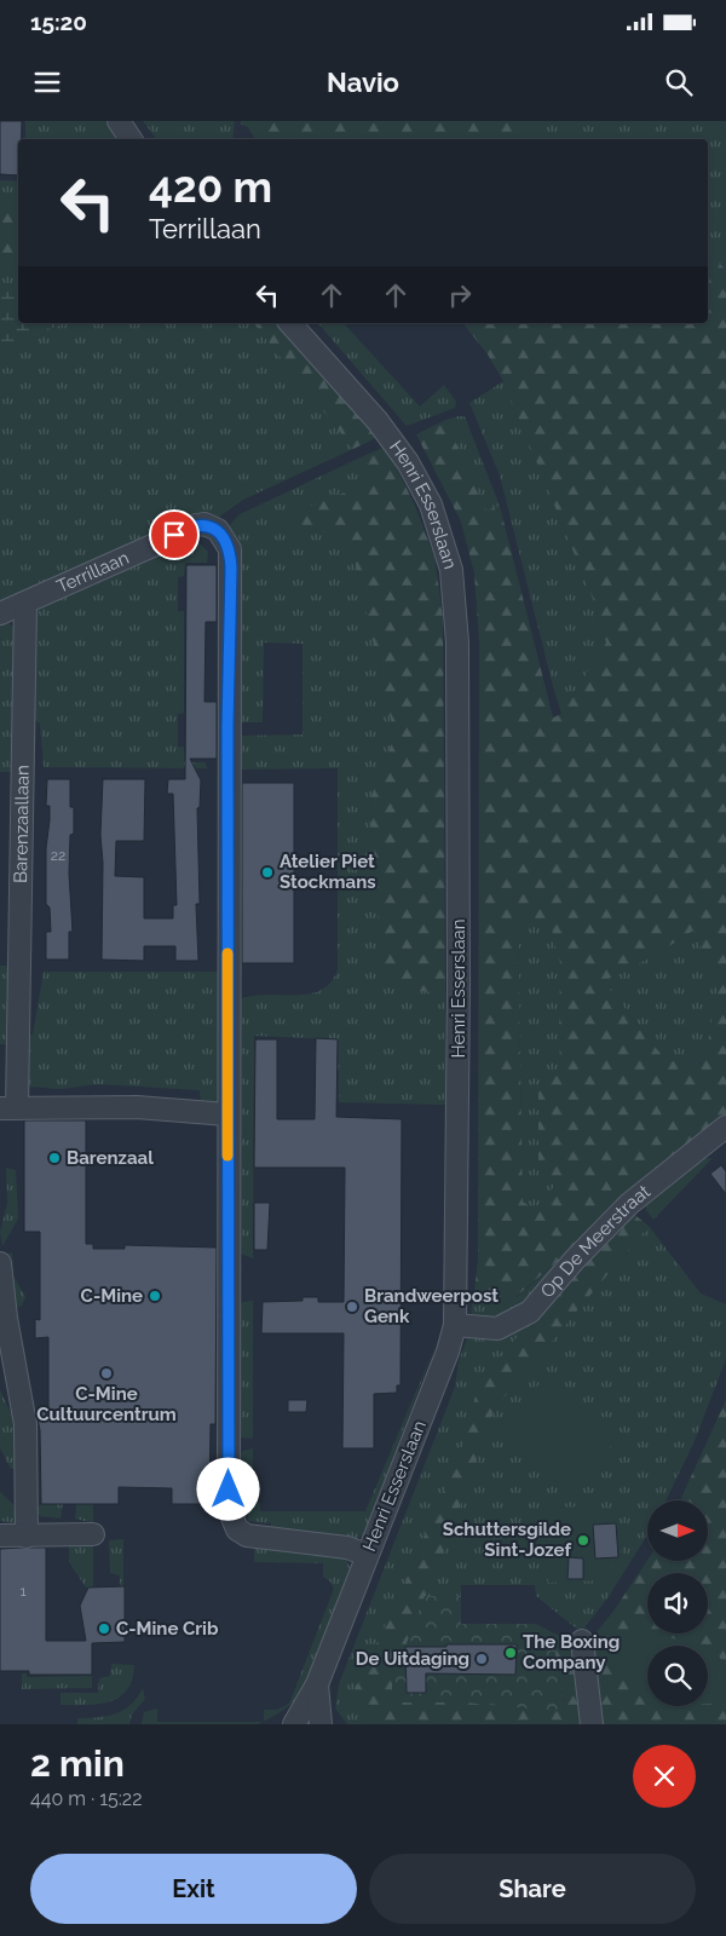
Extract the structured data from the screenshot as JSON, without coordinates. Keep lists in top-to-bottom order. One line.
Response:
{"streets":{"street":["Henri Esserslaan","Terrillaan","Barenzaallaan","Op De Meerstraat"]},"crossings":[["Henri Esserslaan","Op De Meerstraat"],["Terrillaan","Barenzaallaan"]],"places":["Atelier Piet Stockmans","Barenzaal","C-Mine","Brandweerpost Genk","C-Mine Cultuurcentrum","Schuttersgilde Sint-Jozef","C-Mine Crib","The Boxing Company","De Uitdaging"],"house_numbers":["22","1"],"north":"right","page":{"status":"15:20","header":"Navio","turn":["420 m","Terrillaan"],"heading":["2 min","440 m · 15:22"],"buttons":["Exit","Share"]}}
